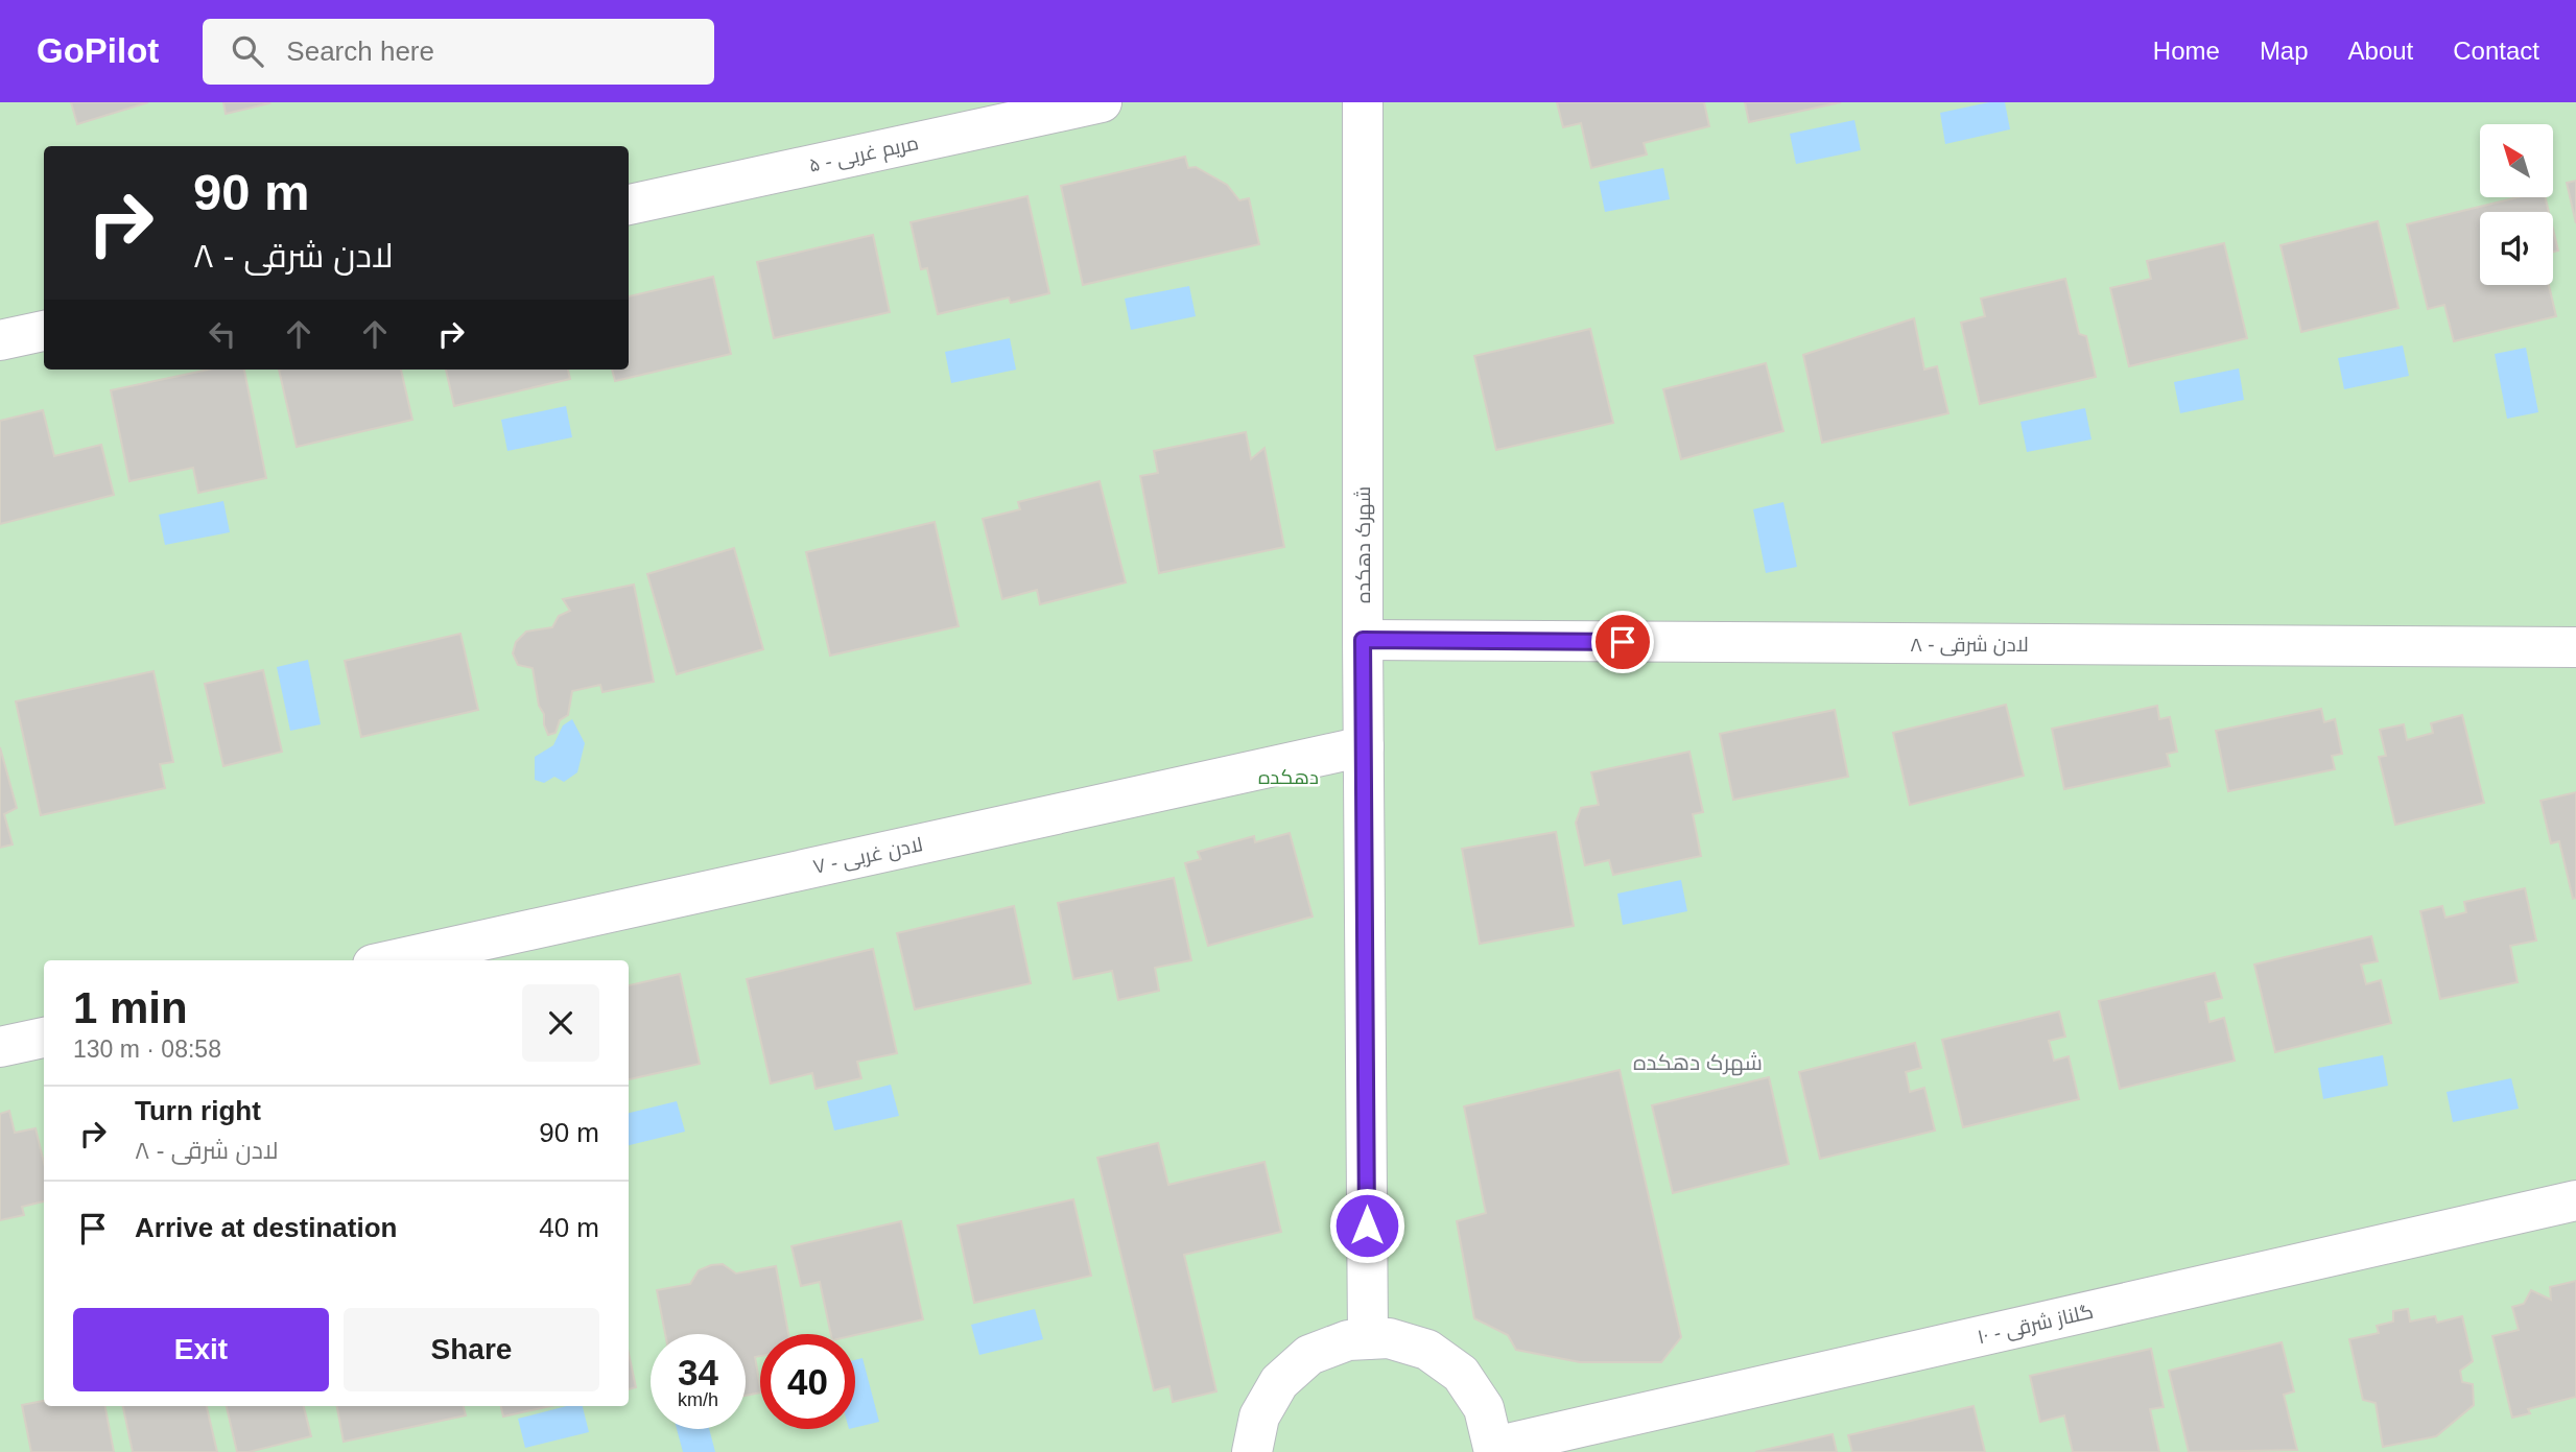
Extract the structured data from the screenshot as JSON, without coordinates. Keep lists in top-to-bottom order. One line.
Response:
{"streets":{"street":["مریم غربی - ۵","شهرک دهکده","لادن شرقی - ۸","لادن غربی - ۷","گلناز شرقی - ۱۰"]},"crossings":[["شهرک دهکده","لادن شرقی - ۸"],["شهرک دهکده","لادن غربی - ۷"]],"districts":["شهرک دهکده"],"parks":["دهکده"],"north":"top left","page":{"header":"GoPilot","search":"Search here","nav":["Home","Map","About","Contact"],"turn":["90 m","لادن شرقی - ۸"],"heading":["1 min","130 m · 08:58"],"list":[{"name":"Turn right","note":"لادن شرقی - ۸","value":"90 m"},{"name":"Arrive at destination","value":"40 m"}],"buttons":["Exit","Share"],"speed":"34 km/h","limit":"40"}}
